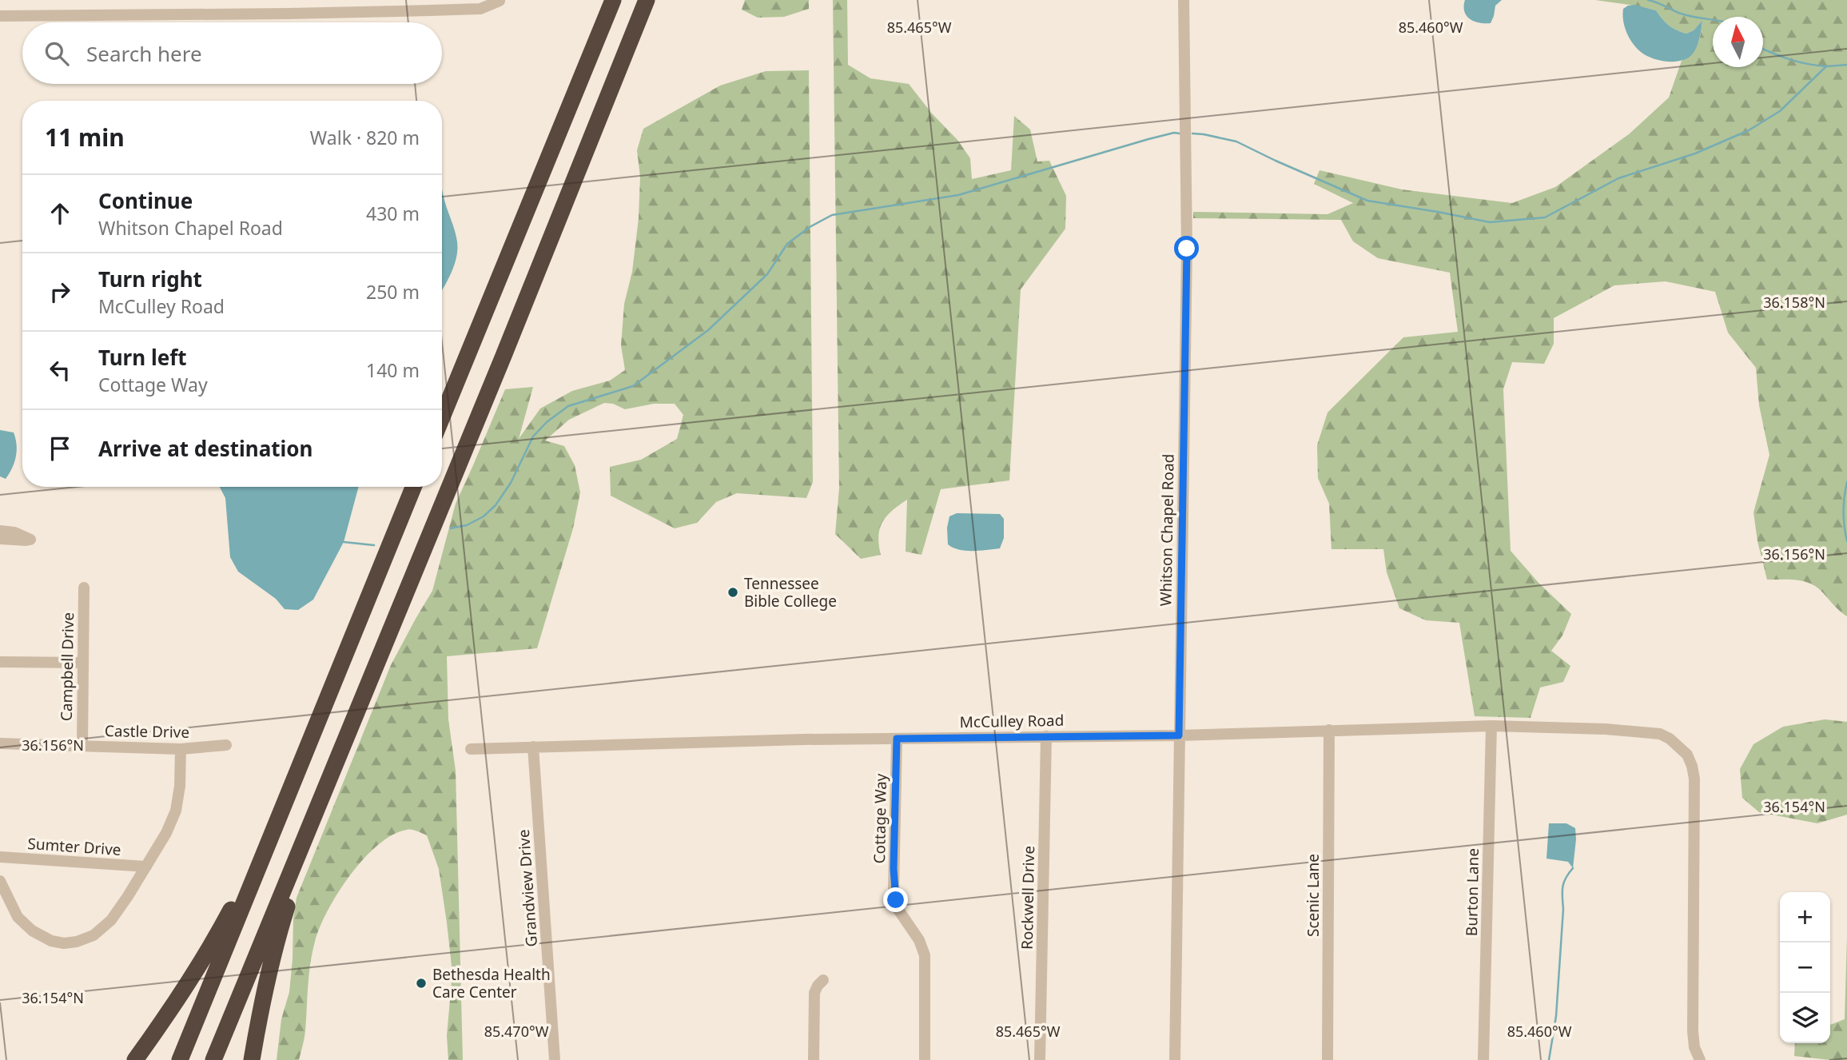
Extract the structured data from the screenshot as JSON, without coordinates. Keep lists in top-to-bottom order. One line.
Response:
{"streets":{"street":["Whitson Chapel Road","Campbell Drive","McCulley Road","Castle Drive","Cottage Way","Sumter Drive","Grandview Drive","Burton Lane","Scenic Lane","Rockwell Drive"]},"crossings":[["Whitson Chapel Road","McCulley Road"],["Campbell Drive","Castle Drive"],["McCulley Road","Cottage Way"],["McCulley Road","Grandview Drive"],["McCulley Road","Burton Lane"],["McCulley Road","Scenic Lane"],["McCulley Road","Rockwell Drive"]],"places":["Tennessee Bible College","Bethesda Health Care Center"],"north":"top","page":{"search":"Search here","heading":["11 min","Walk · 820 m"],"list":[["Continue","Whitson Chapel Road","430 m"],["Turn right","McCulley Road","250 m"],["Turn left","Cottage Way","140 m"],"Arrive at destination"],"map_buttons":["+","−"]},"coordinates":["85.465°W","85.460°W","36.158°N","36.156°N","36.154°N","85.470°W"]}
